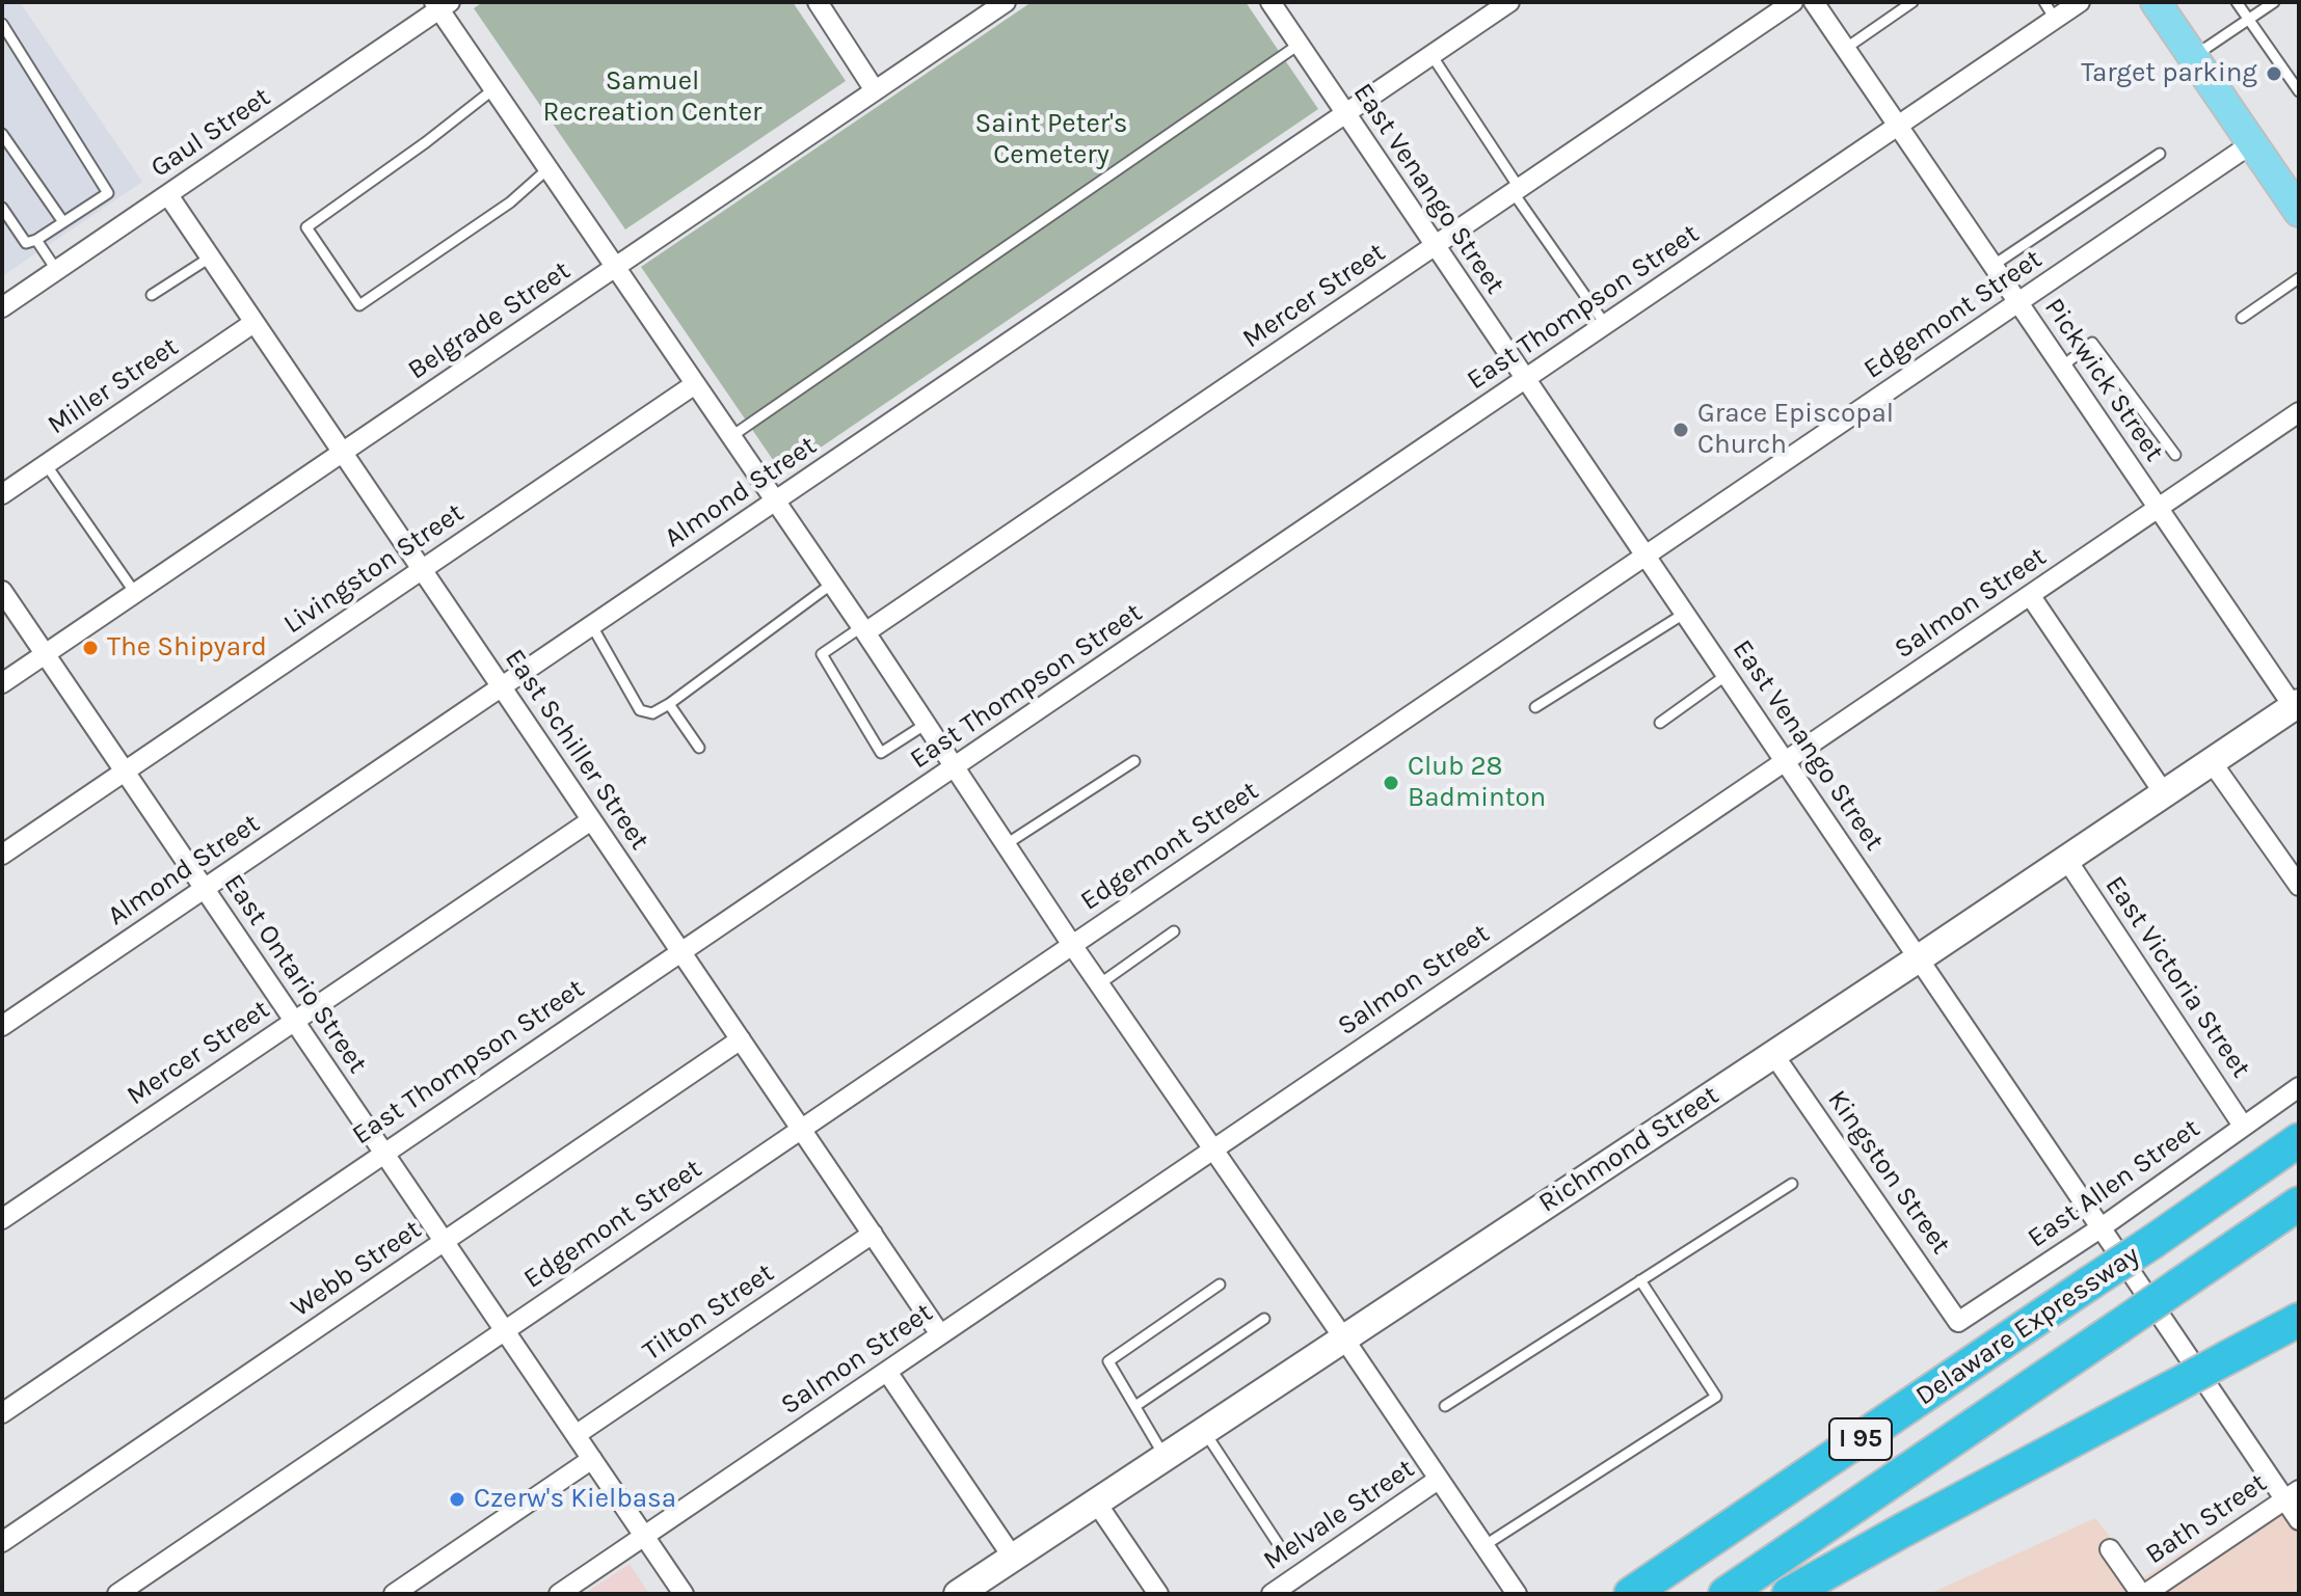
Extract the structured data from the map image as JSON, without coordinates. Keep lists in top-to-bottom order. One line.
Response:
{"streets":{"highway":["Delaware Expressway","I 95"],"main road":["Richmond Street"],"street":["Gaul Street","East Venango Street","Mercer Street","East Thompson Street","Edgemont Street","Belgrade Street","Pickwick Street","Miller Street","Almond Street","Livingston Street","Salmon Street","East Schiller Street","East Ontario Street","East Victoria Street","Kingston Street","East Allen Street","Webb Street","Tilton Street","Melvale Street","Bath Street"]},"crossings":[["Gaul Street","East Schiller Street"],["East Venango Street","Mercer Street"],["East Venango Street","East Thompson Street"],["East Venango Street","Edgemont Street"],["East Venango Street","Almond Street"],["East Venango Street","Salmon Street"],["East Venango Street","Richmond Street"],["East Venango Street","East Allen Street"],["East Venango Street","Bath Street"],["Mercer Street","East Schiller Street"],["Mercer Street","East Ontario Street"],["East Thompson Street","Pickwick Street"],["East Thompson Street","East Schiller Street"],["East Thompson Street","East Ontario Street"],["Edgemont Street","Pickwick Street"],["Edgemont Street","East Schiller Street"],["Edgemont Street","East Ontario Street"],["Belgrade Street","East Schiller Street"],["Belgrade Street","East Ontario Street"],["Pickwick Street","Salmon Street"],["Pickwick Street","Richmond Street"],["Miller Street","East Schiller Street"],["Almond Street","East Schiller Street"],["Almond Street","East Ontario Street"],["Livingston Street","East Schiller Street"],["Livingston Street","East Ontario Street"],["Salmon Street","East Schiller Street"],["Salmon Street","East Ontario Street"],["East Schiller Street","Webb Street"],["East Schiller Street","Tilton Street"],["East Ontario Street","Webb Street"],["East Ontario Street","Tilton Street"],["East Victoria Street","Richmond Street"],["East Victoria Street","East Allen Street"],["Richmond Street","Kingston Street"],["Kingston Street","East Allen Street"]],"parks":["Samuel Recreation Center","Saint Peter's Cemetery"],"places":["Target parking","Grace Episcopal Church","The Shipyard","Club 28 Badminton","Czerw's Kielbasa"]}
